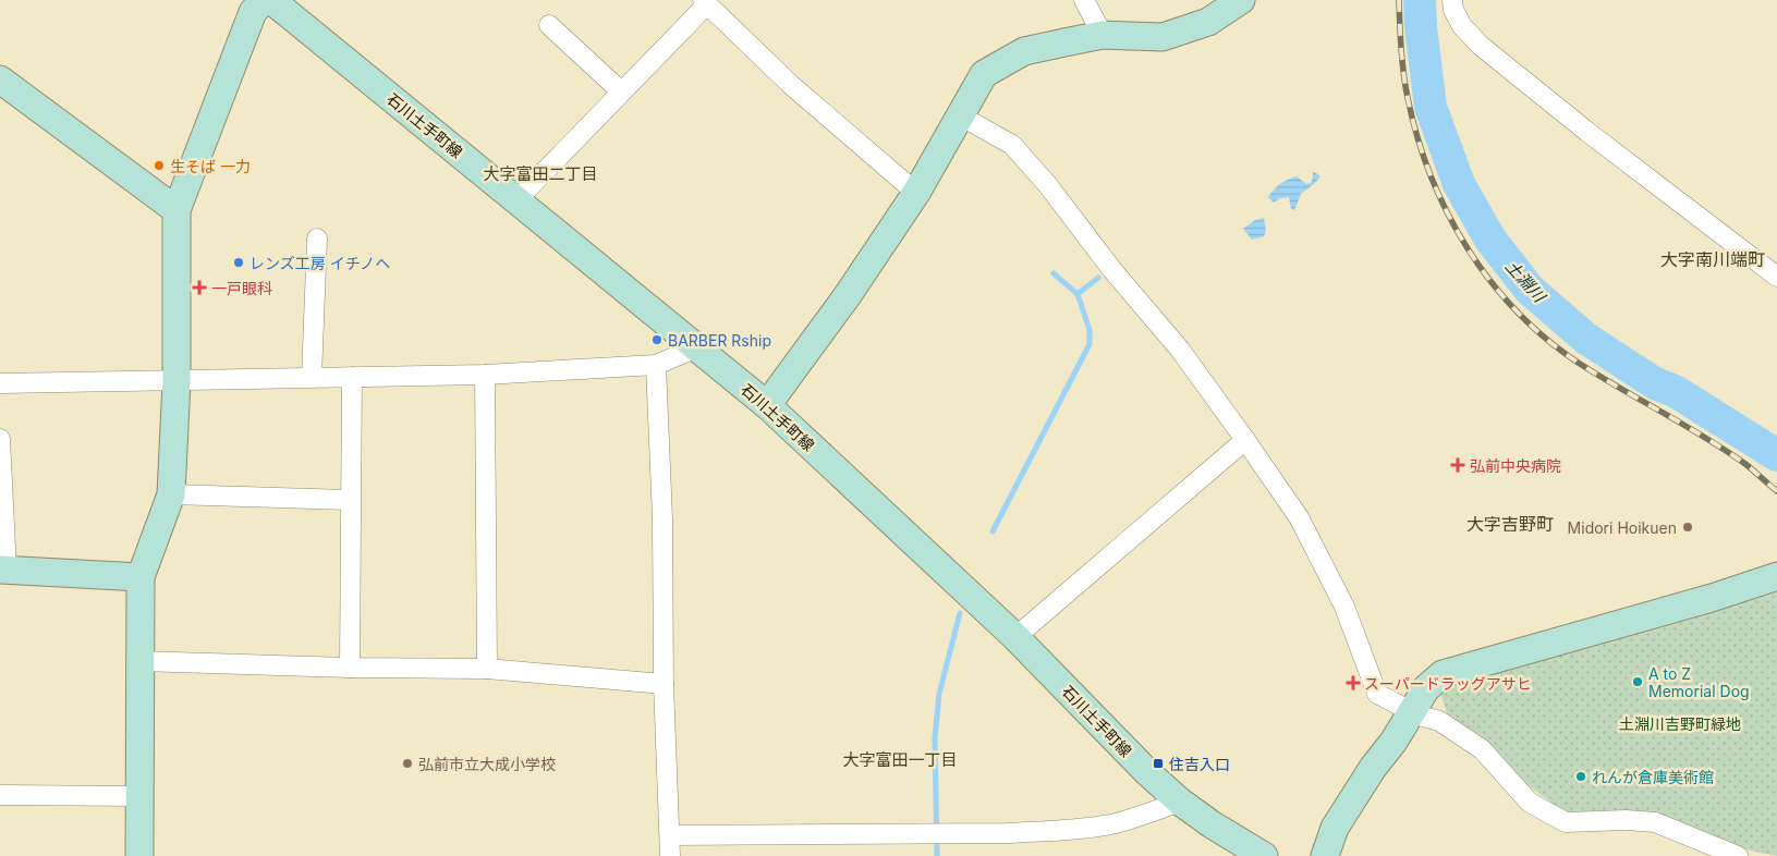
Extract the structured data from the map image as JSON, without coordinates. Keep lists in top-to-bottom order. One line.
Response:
{"streets":{"street":["石川土手町線"]},"districts":["大字富田二丁目","大字南川端町","大字吉野町","大字富田一丁目"],"water":["土淵川"],"parks":["土淵川吉野町緑地"],"places":{"other":["生そば 一力","レンズ工房 イチノヘ","BARBER Rship","Midori Hoikuen","A to Z Memorial Dog","弘前市立大成小学校","れんが倉庫美術館"],"health":["一戸眼科","弘前中央病院","スーパードラッグアサヒ"],"transit":["住吉入口"]}}
